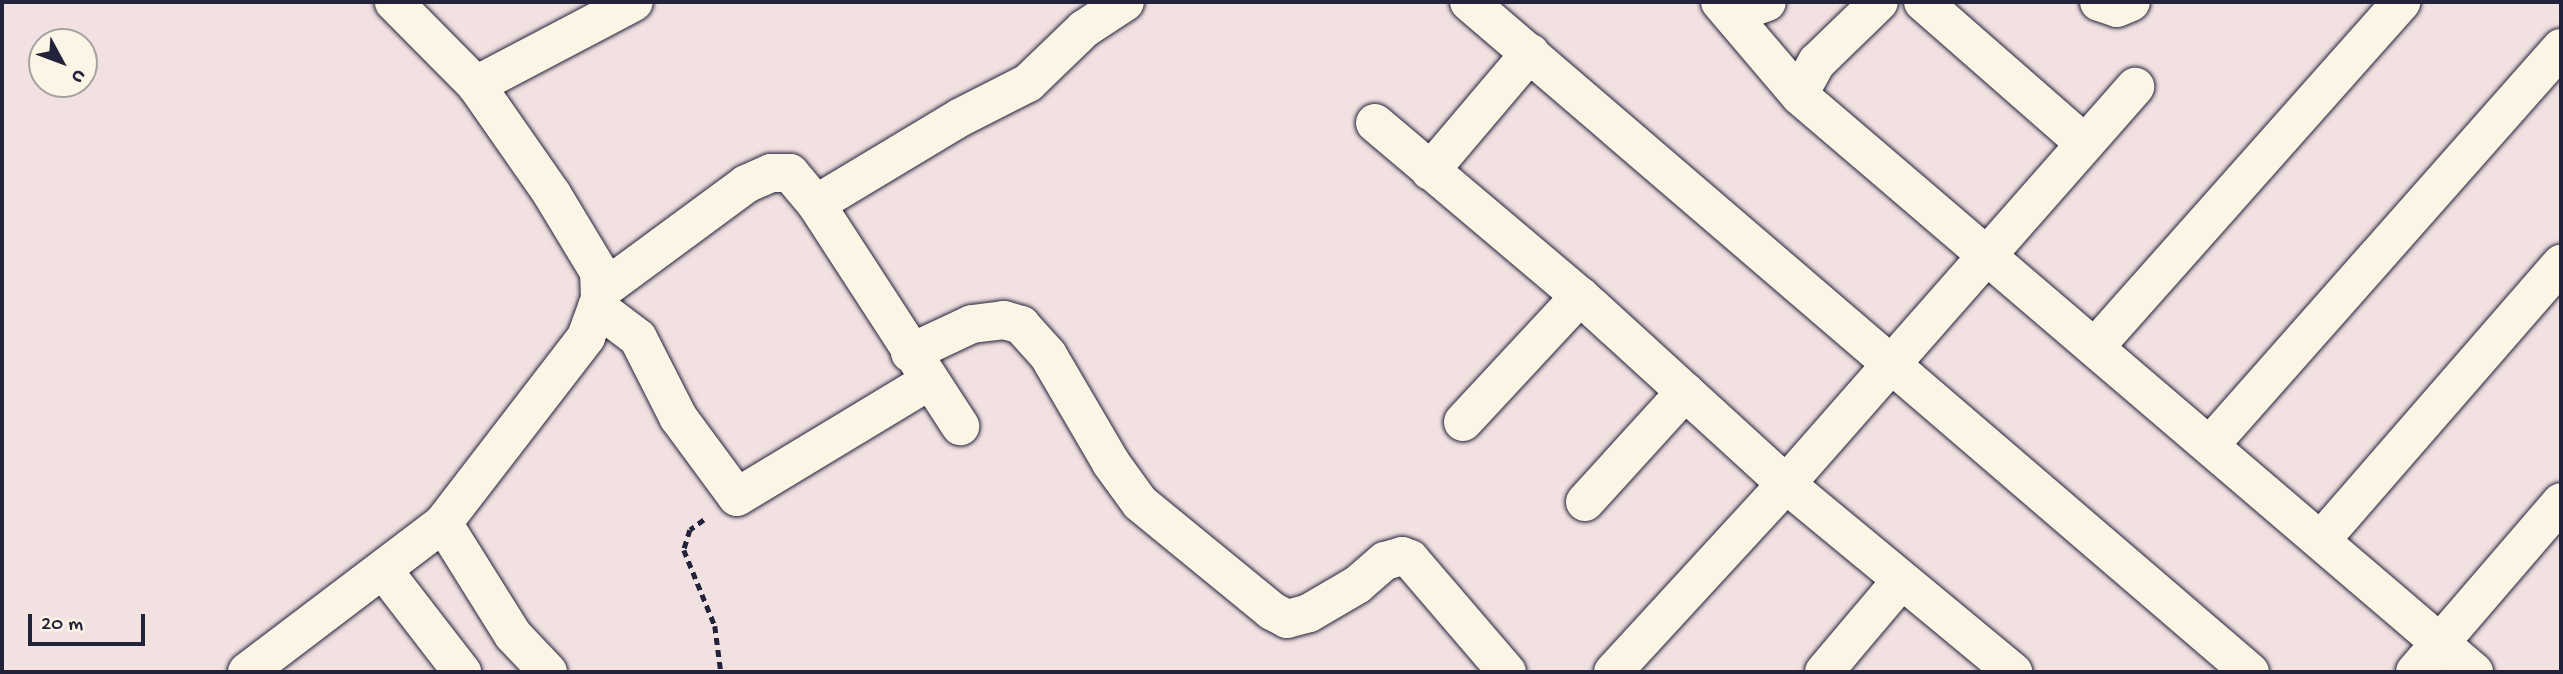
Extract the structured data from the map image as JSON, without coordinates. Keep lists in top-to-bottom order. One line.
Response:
{"scale_bar":"20 m","north":"bottom right"}
